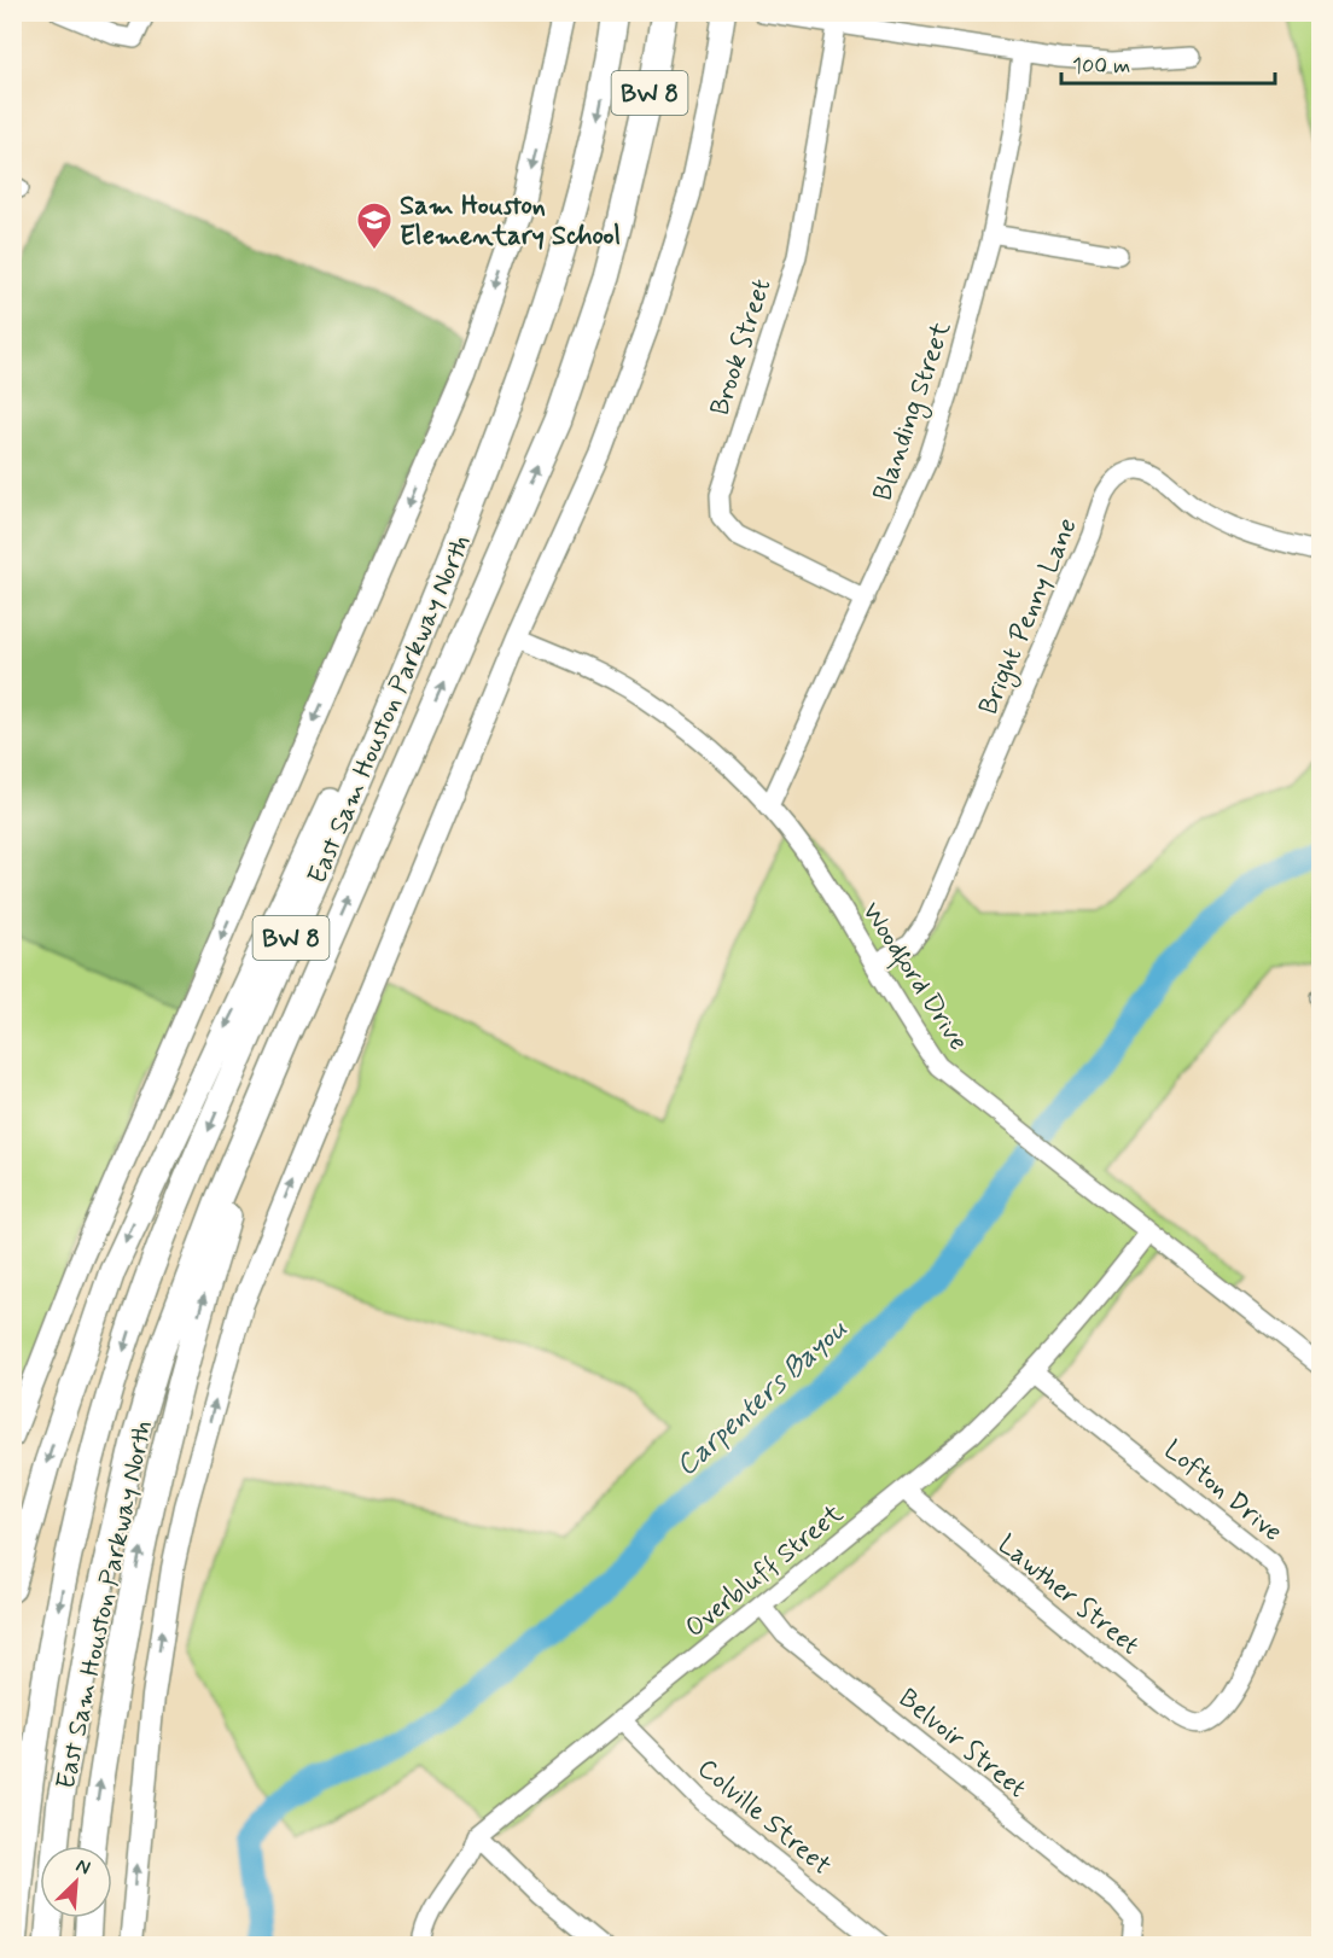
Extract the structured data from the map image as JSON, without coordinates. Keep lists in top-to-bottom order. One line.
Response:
{"streets":{"highway":["BW 8","East Sam Houston Parkway North"],"street":["Brook Street","Blanding Street","Bright Penny Lane","Woodford Drive","Lofton Drive","Overbluff Street","Lawther Street","Belvoir Street","Colville Street"]},"crossings":[["BW 8","Woodford Drive"],["Brook Street","Blanding Street"],["Blanding Street","Woodford Drive"],["Bright Penny Lane","Woodford Drive"],["Woodford Drive","Overbluff Street"],["Lofton Drive","Overbluff Street"],["Lofton Drive","Lawther Street"],["Overbluff Street","Lawther Street"],["Overbluff Street","Belvoir Street"],["Overbluff Street","Colville Street"]],"water":["Carpenters Bayou"],"places":{"school or university":["Sam Houston Elementary School"]},"scale_bar":"100 m","north":"top right"}
